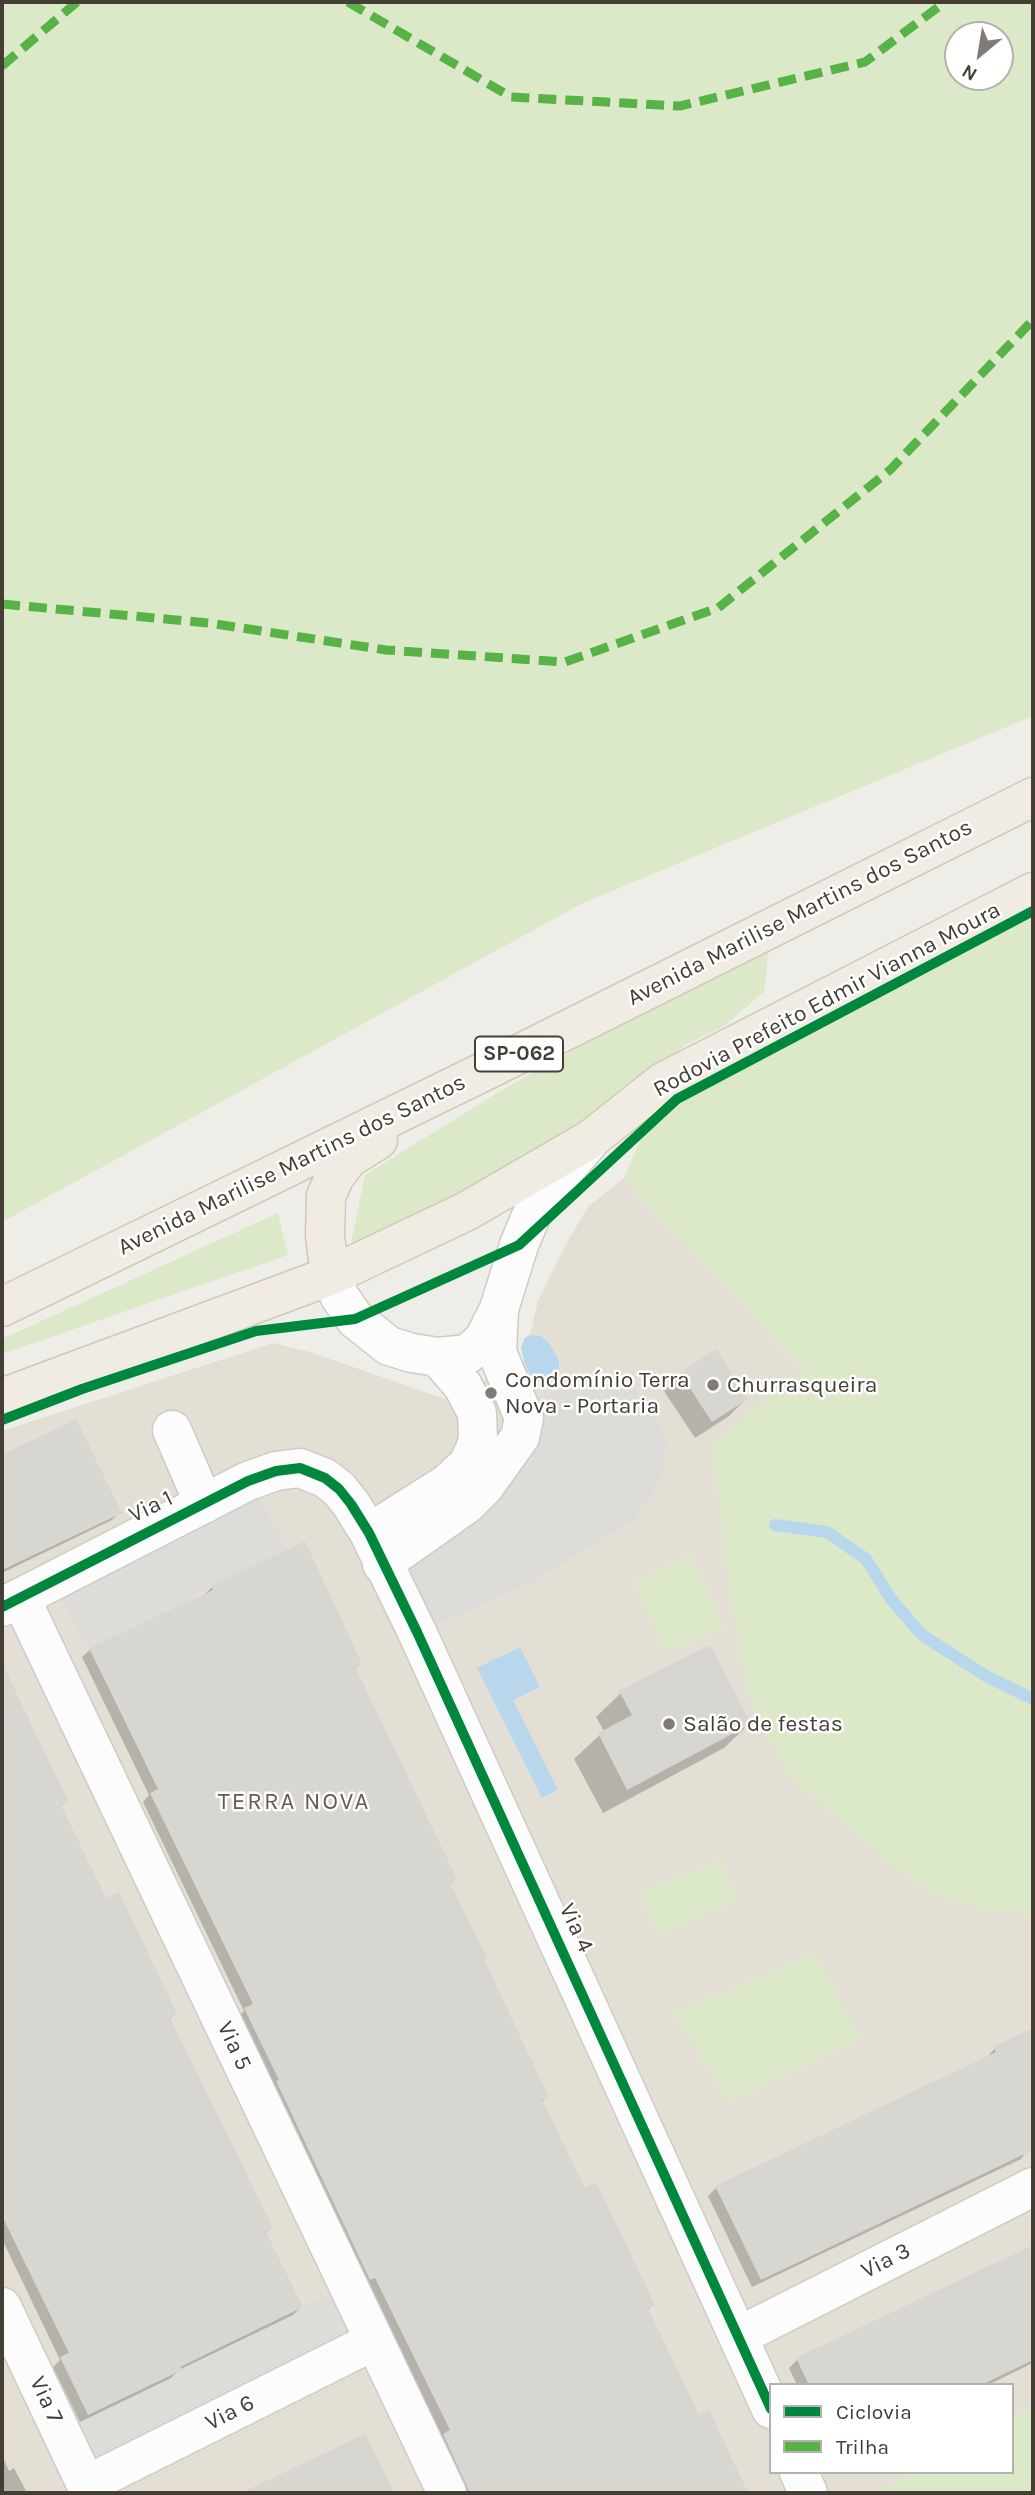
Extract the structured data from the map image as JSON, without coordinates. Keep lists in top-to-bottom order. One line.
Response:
{"streets":{"main road":["Avenida Marilise Martins dos Santos","Rodovia Prefeito Edmir Vianna Moura","SP-062"],"street":["Via 1","Via 4","Via 5","Via 3","Via 7","Via 6"]},"crossings":[["Via 1","Via 4"],["Via 1","Via 5"],["Via 4","Via 3"],["Via 5","Via 6"],["Via 7","Via 6"]],"districts":["TERRA NOVA"],"places":["Churrasqueira","Condomínio Terra Nova - Portaria","Salão de festas"],"legend":["Ciclovia","Trilha"],"north":"bottom left"}
